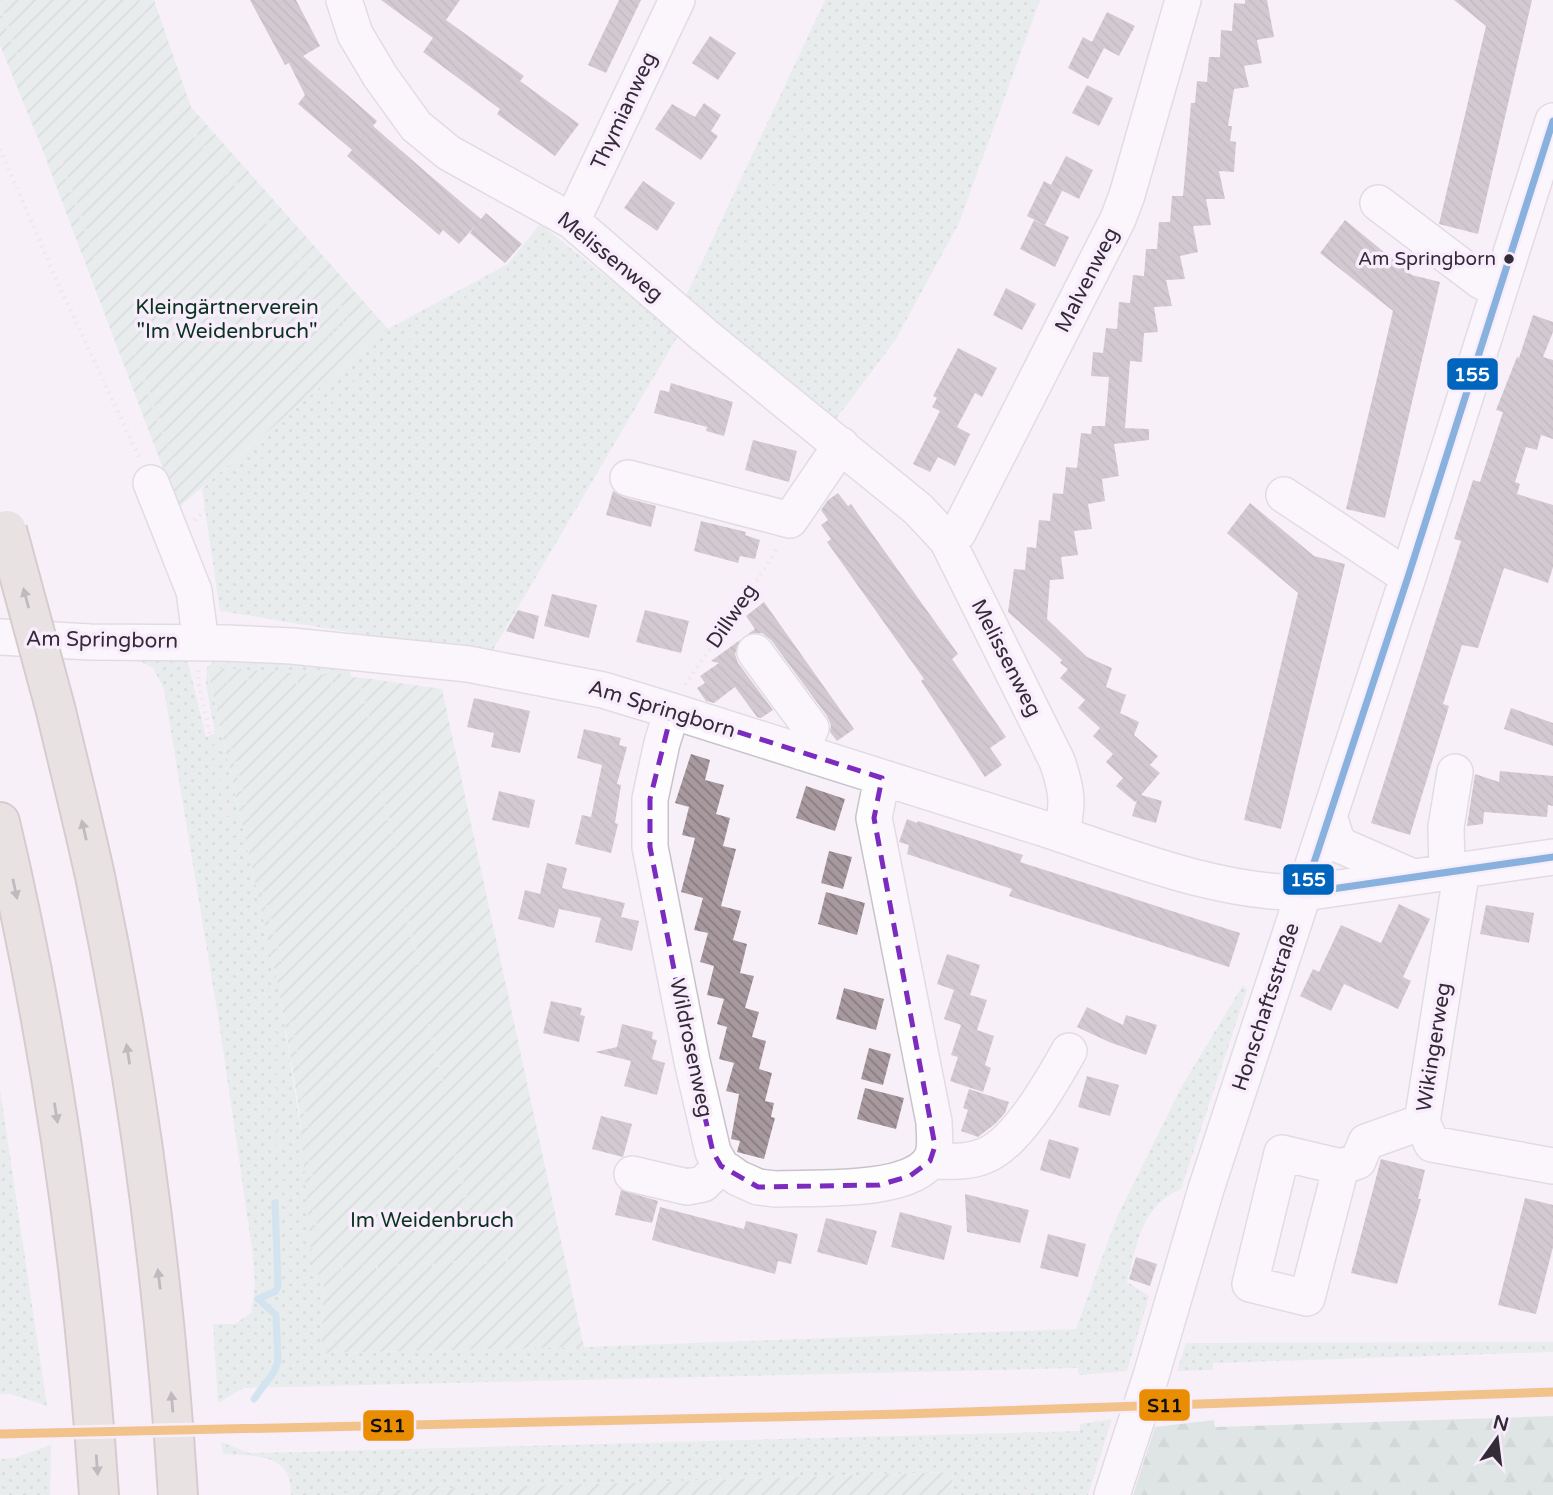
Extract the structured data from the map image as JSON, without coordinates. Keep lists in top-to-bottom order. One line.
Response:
{"streets":{"street":["Thymianweg","Melissenweg","Malvenweg","Am Springborn","Honschaftsstraße","Wikingerweg","Wildrosenweg"],"path":["Dillweg"]},"crossings":[["Thymianweg","Melissenweg"],["Melissenweg","Malvenweg"],["Melissenweg","Am Springborn"],["Dillweg","Am Springborn"],["Dillweg","Wildrosenweg"],["Am Springborn","Honschaftsstraße"],["Am Springborn","Wikingerweg"],["Am Springborn","Wildrosenweg"]],"parks":["Kleingärtnerverein \"Im Weidenbruch\"","Im Weidenbruch"],"places":["Am Springborn"],"lines":["transit line 155","transit line S11"],"north":"top"}
